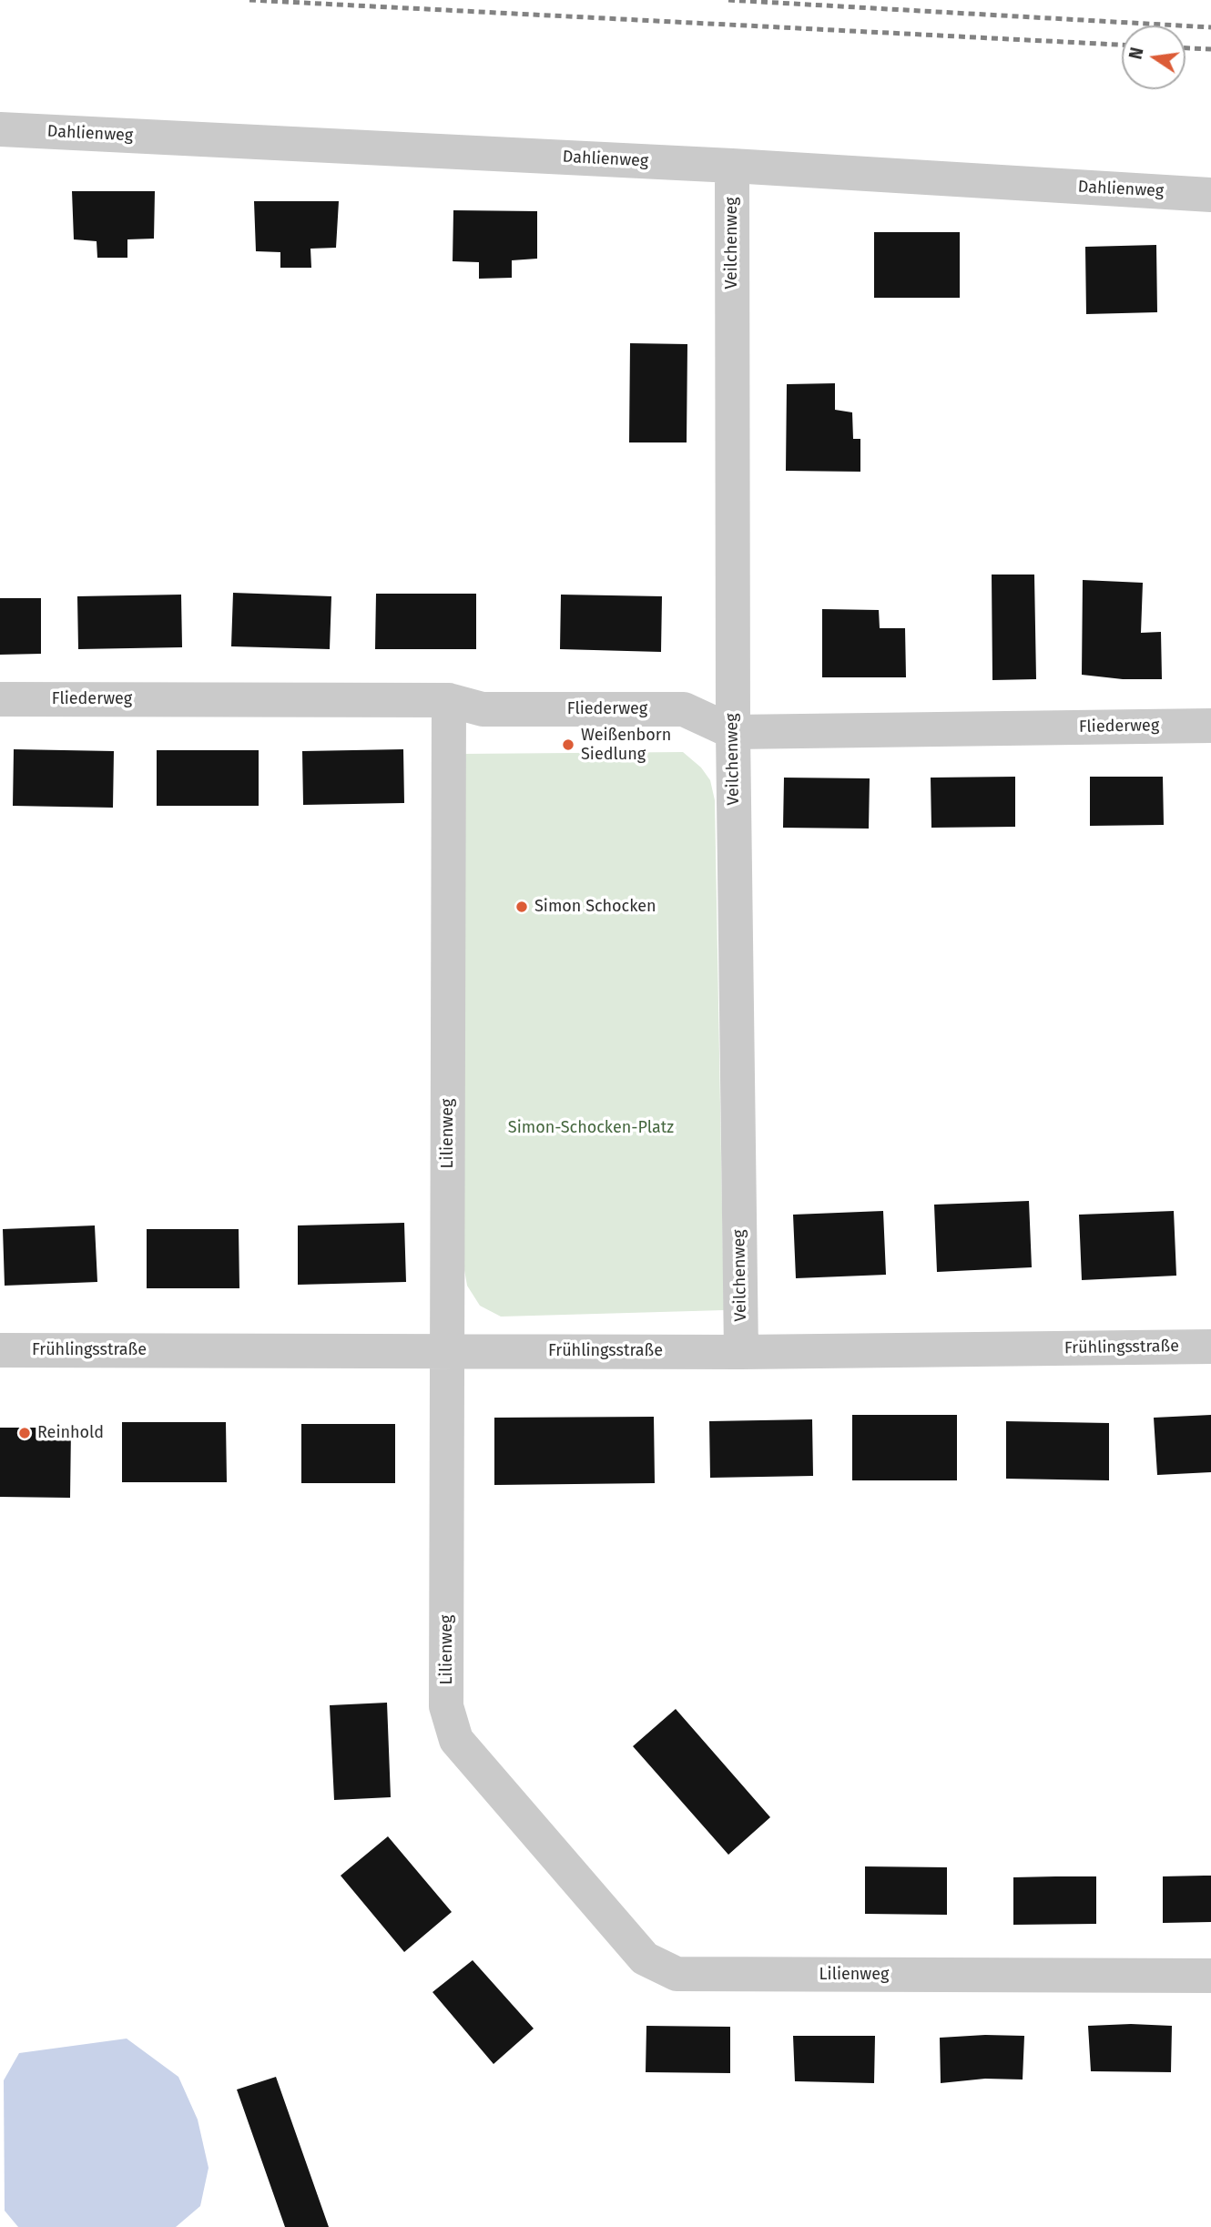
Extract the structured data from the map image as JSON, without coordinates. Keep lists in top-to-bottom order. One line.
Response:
{"streets":{"street":["Dahlienweg","Veilchenweg","Fliederweg","Lilienweg","Frühlingsstraße"]},"crossings":[["Dahlienweg","Veilchenweg"],["Veilchenweg","Fliederweg"],["Veilchenweg","Frühlingsstraße"],["Fliederweg","Lilienweg"],["Lilienweg","Frühlingsstraße"]],"parks":["Simon-Schocken-Platz"],"places":["Weißenborn Siedlung","Simon Schocken","Reinhold"],"north":"left"}
